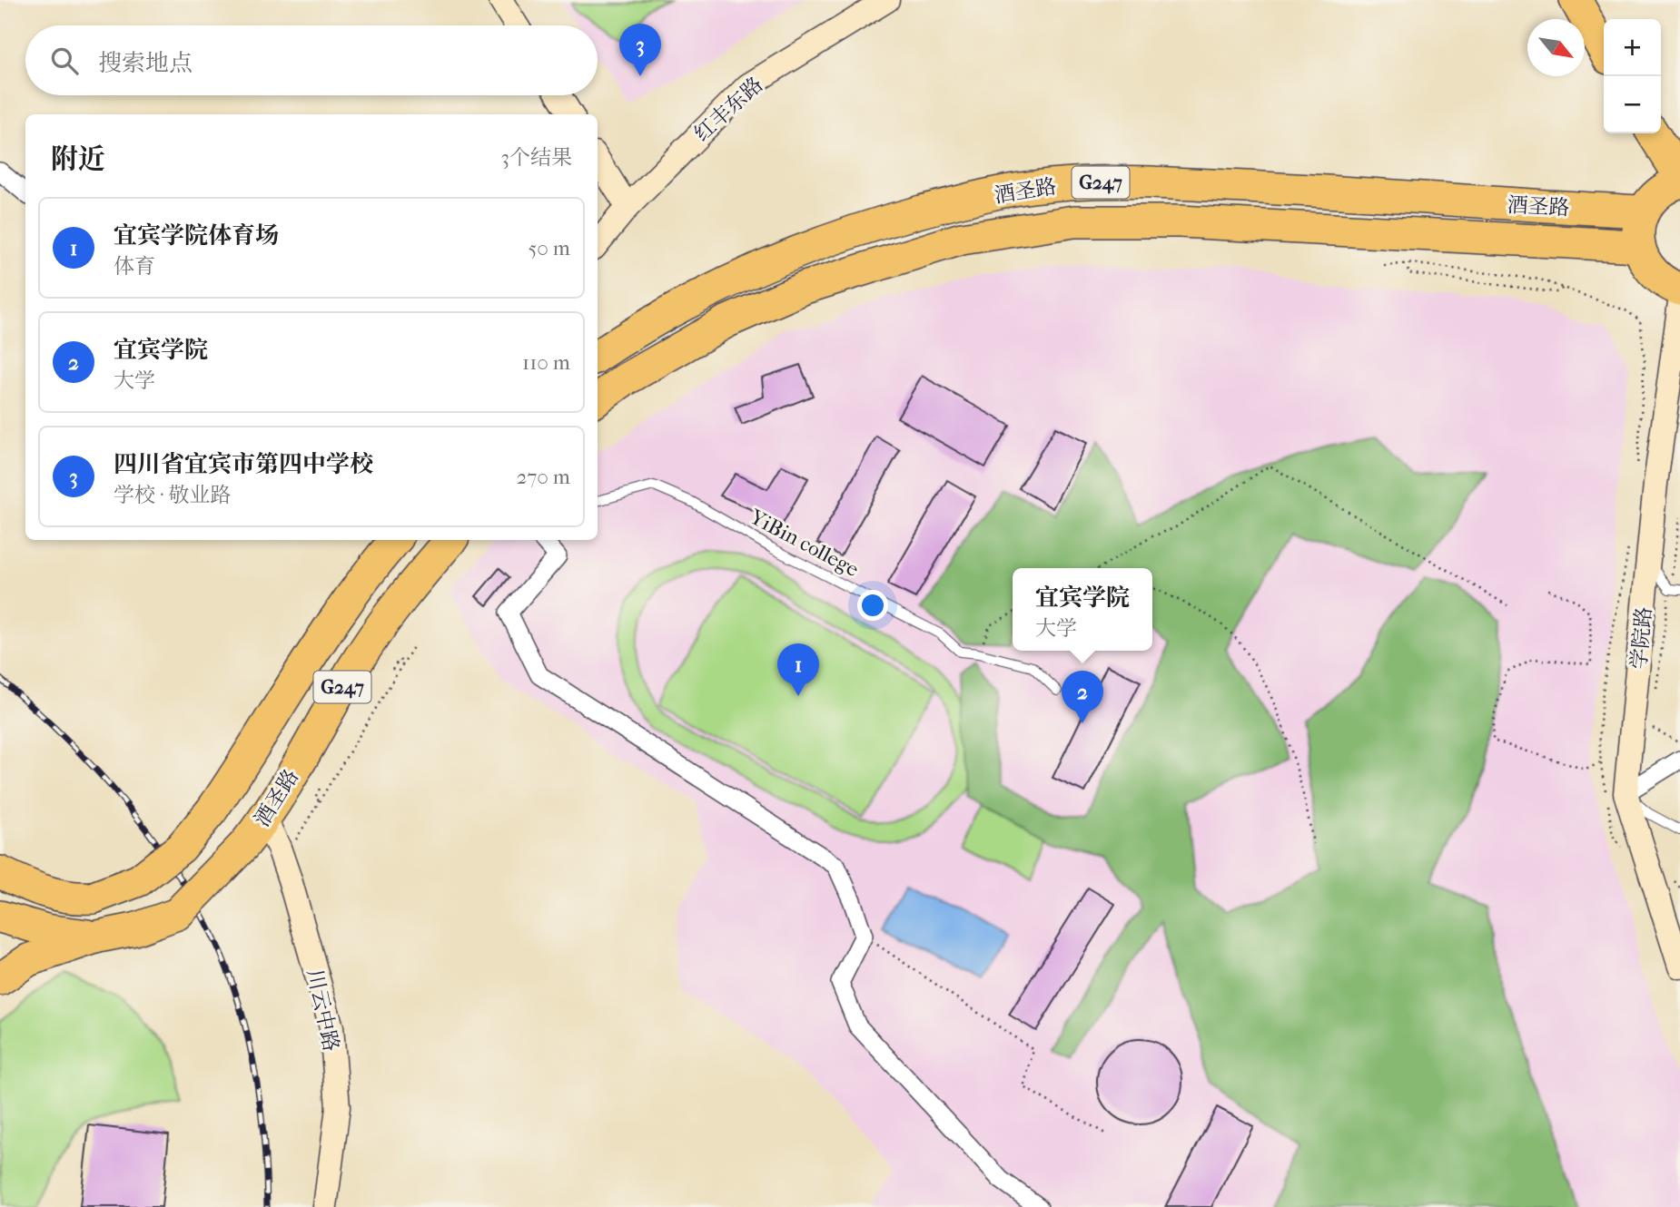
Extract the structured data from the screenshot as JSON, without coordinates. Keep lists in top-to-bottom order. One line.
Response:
{"streets":{"highway":["G247","酒圣路"],"street":["红丰东路","学院路","川云中路"],"lane":["YiBin college"]},"crossings":[["酒圣路","川云中路"]],"north":"bottom right","page":{"map_buttons":["+","−"],"pins":["3","1","2"],"search":"搜索地点","heading":["附近","3个结果"],"list":[{"mark":"1","name":"宜宾学院体育场","note":"体育","value":"50 m"},{"mark":"2","name":"宜宾学院","note":"大学","value":"110 m"},{"mark":"3","name":"四川省宜宾市第四中学校","note":"学校 · 敬业路","value":"270 m"}],"popup":["宜宾学院","大学"]}}
